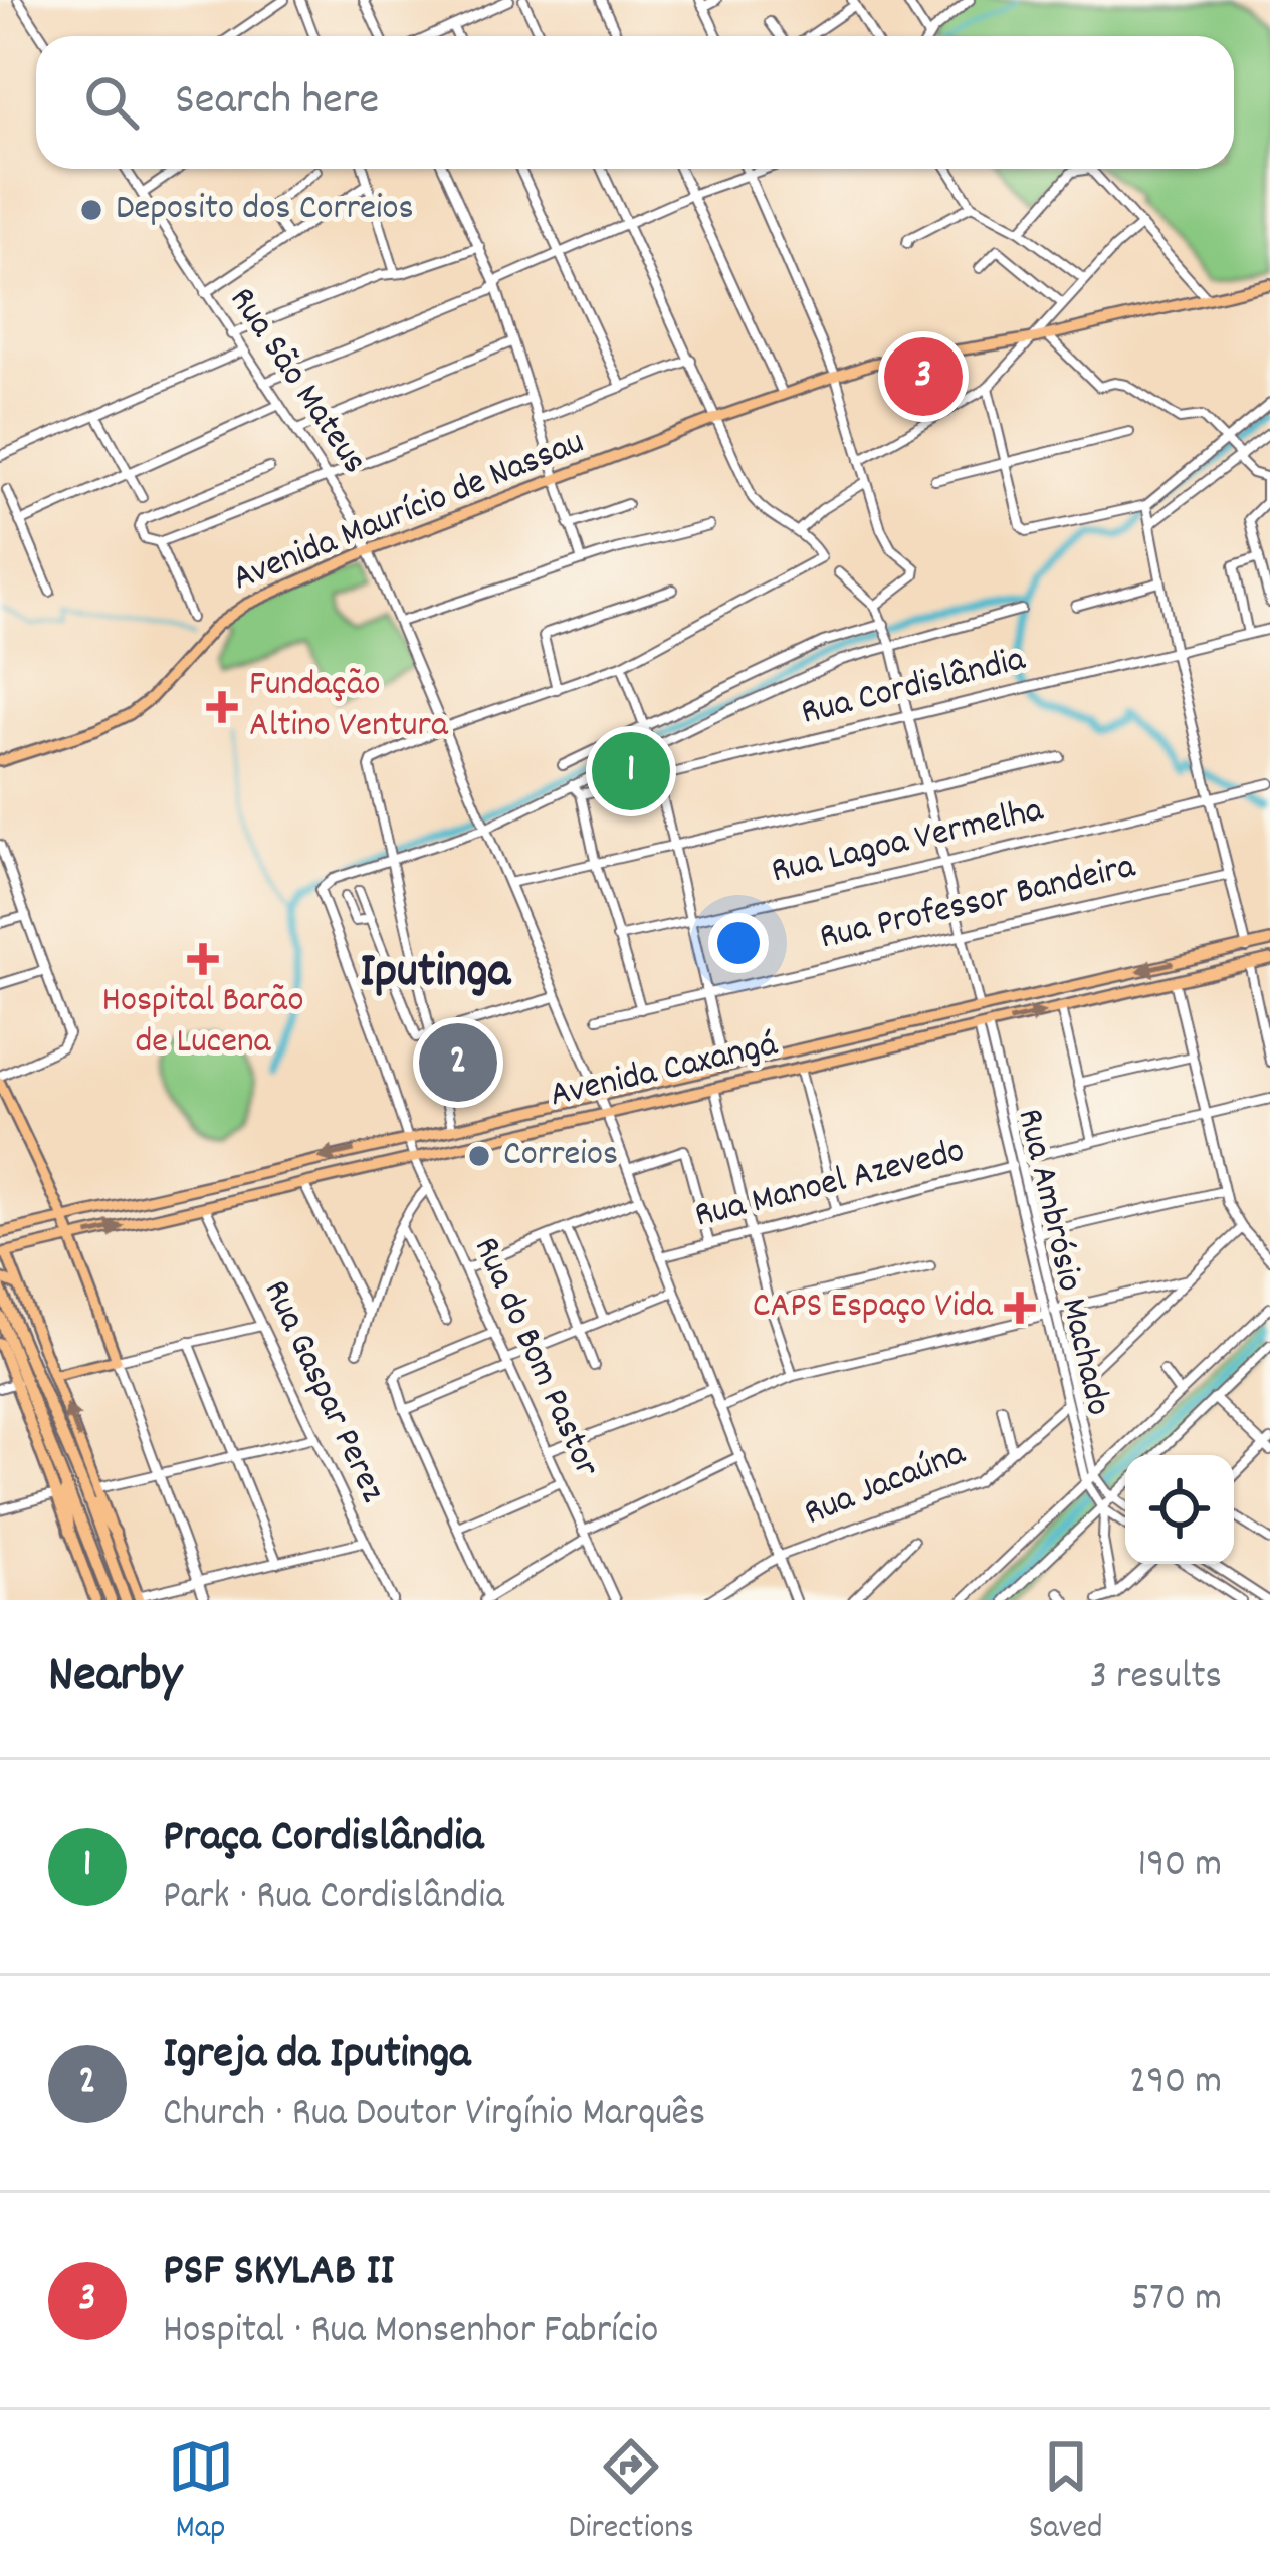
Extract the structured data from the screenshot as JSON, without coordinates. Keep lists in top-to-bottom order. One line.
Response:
{"streets":{"main road":["Avenida Maurício de Nassau","Avenida Caxangá"],"street":["Rua São Mateus","Rua Cordislândia","Rua Lagoa Vermelha","Rua Professor Bandeira","Rua Manoel Azevedo","Rua Ambrósio Machado","Rua do Bom Pastor","Rua Gaspar Perez","Rua Jacaúna"]},"crossings":[["Rua São Mateus","Avenida Maurício de Nassau"],["Rua São Mateus","Avenida Caxangá"],["Rua São Mateus","Rua Manoel Azevedo"],["Rua São Mateus","Rua Jacaúna"],["Avenida Caxangá","Rua Ambrósio Machado"],["Avenida Caxangá","Rua do Bom Pastor"],["Avenida Caxangá","Rua Gaspar Perez"],["Rua Manoel Azevedo","Rua Ambrósio Machado"],["Rua Ambrósio Machado","Rua Jacaúna"]],"districts":["Iputinga"],"places":{"other":["Deposito dos Correios","Correios"],"health":["Fundação Altino Ventura","Hospital Barão de Lucena","CAPS Espaço Vida"]},"page":{"search":"Search here","pins":["3","1","2"],"heading":["Nearby","3 results"],"list":[{"mark":"1","name":"Praça Cordislândia","note":"Park · Rua Cordislândia","value":"190 m"},{"mark":"2","name":"Igreja da Iputinga","note":"Church · Rua Doutor Virgínio Marquês","value":"290 m"},{"mark":"3","name":"PSF SKYLAB II","note":"Hospital · Rua Monsenhor Fabrício","value":"570 m"}],"nav":["Map","Directions","Saved"]}}
